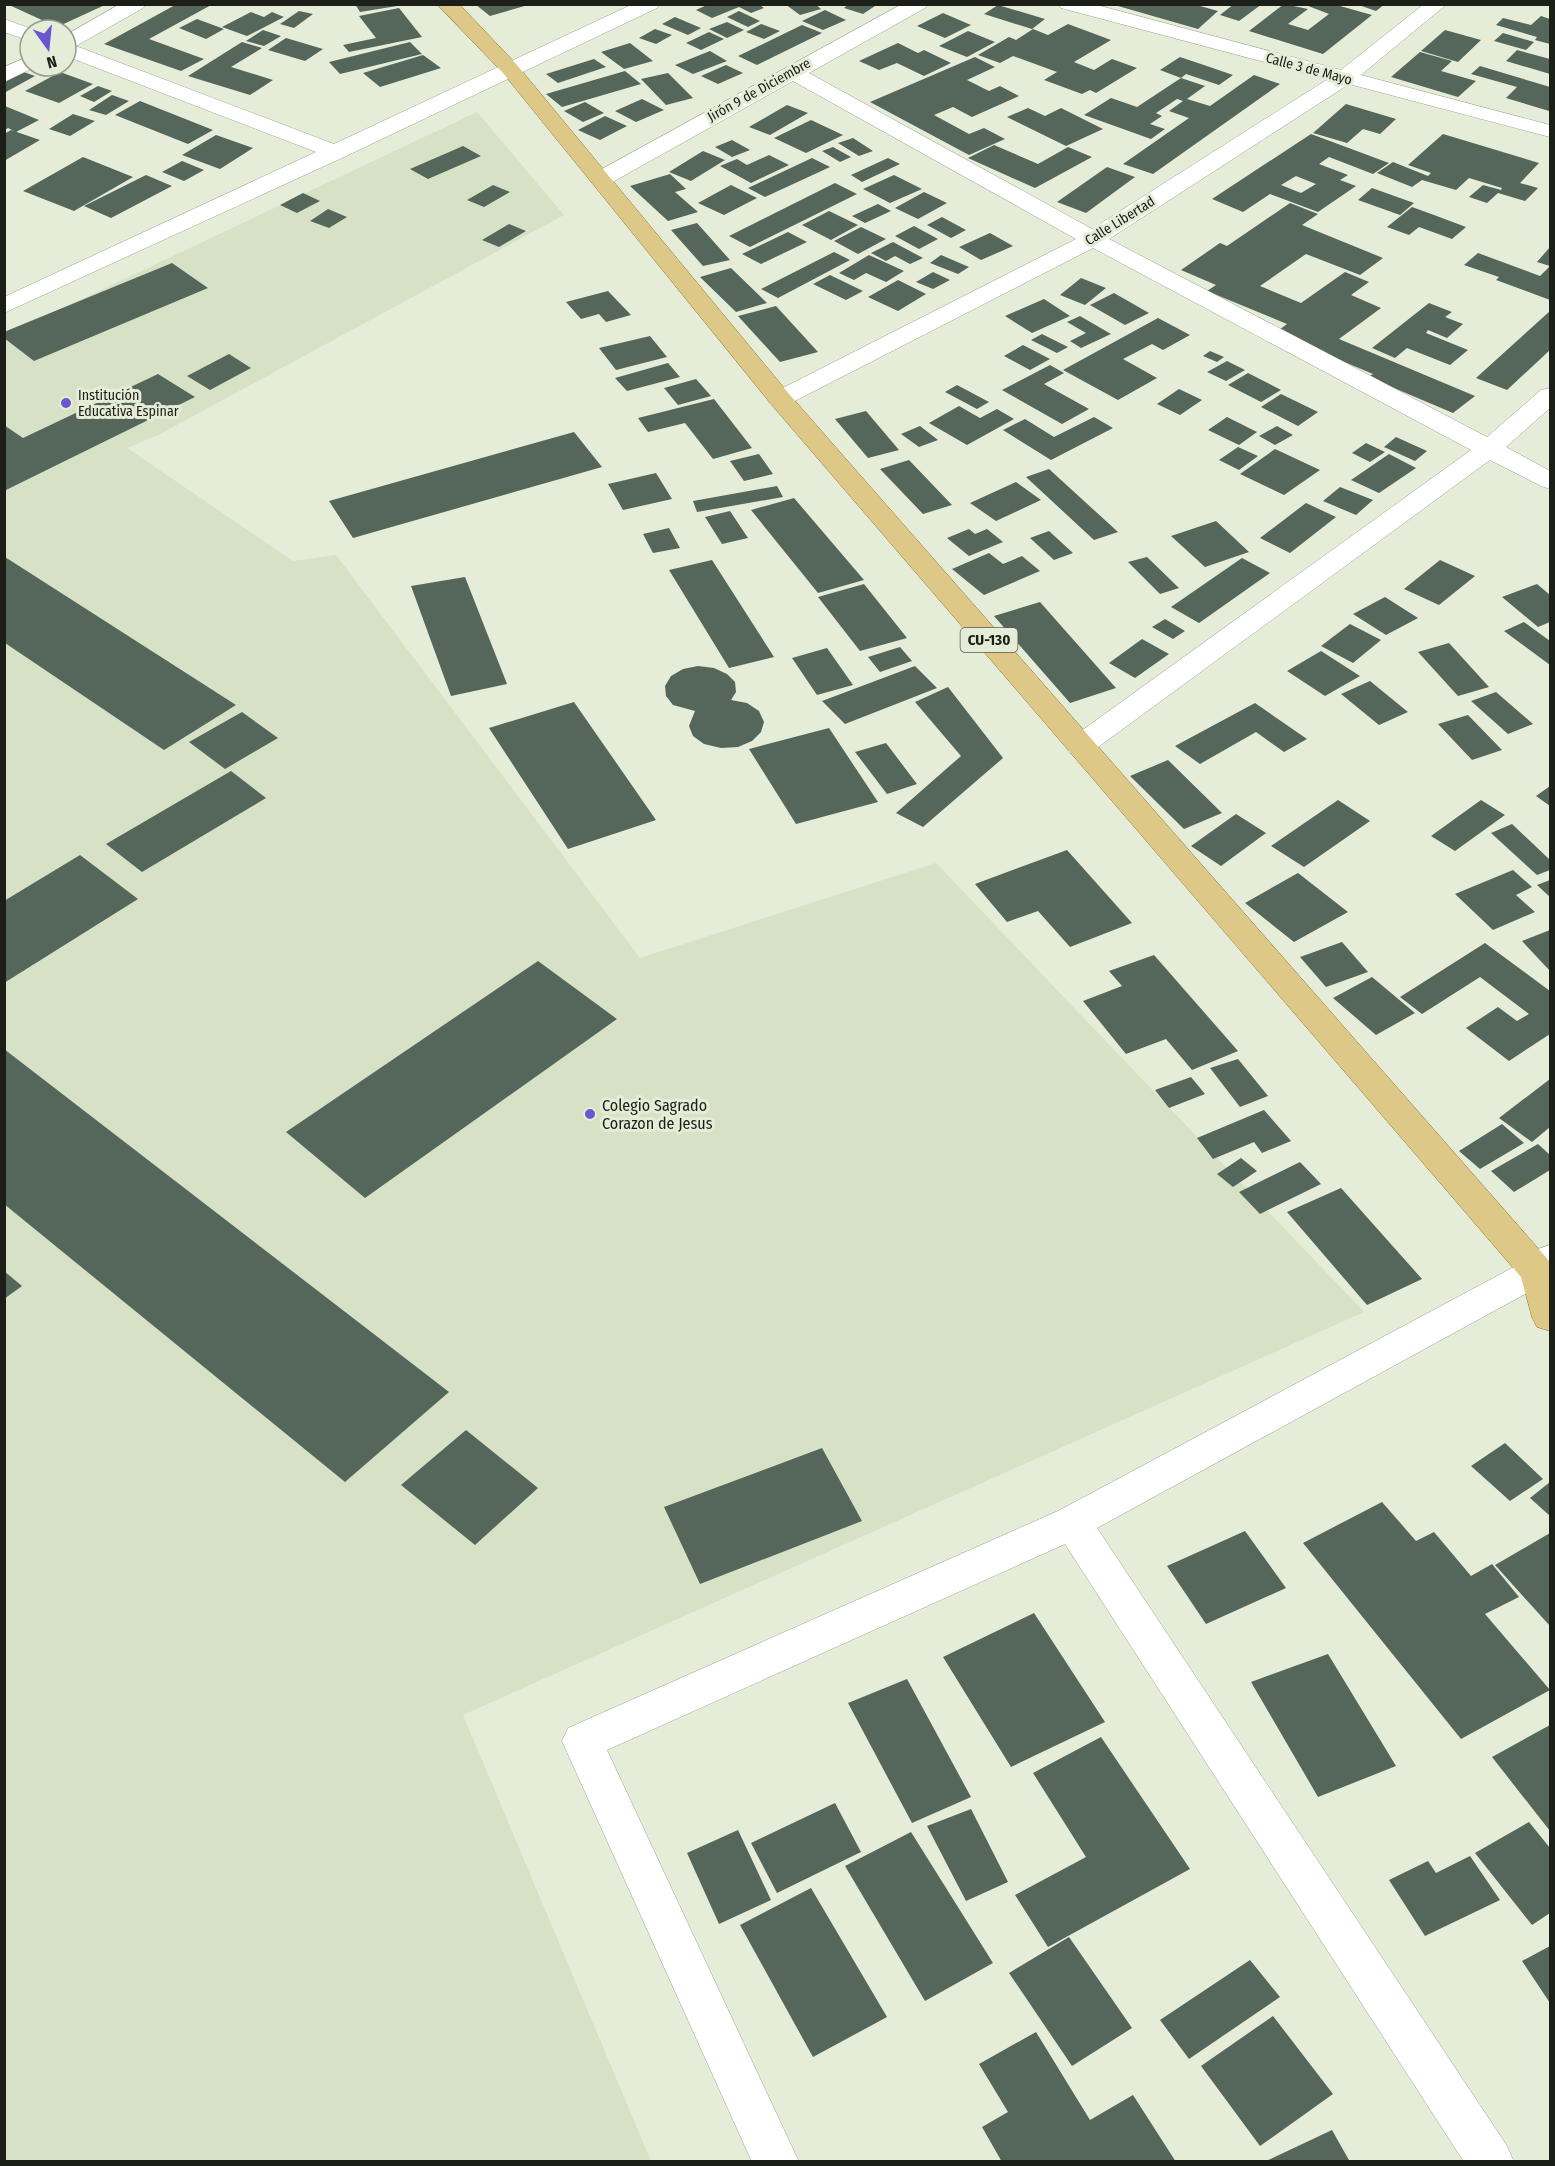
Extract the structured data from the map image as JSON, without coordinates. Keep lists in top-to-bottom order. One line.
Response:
{"streets":{"main road":["CU-130"],"street":["Calle 3 de Mayo","Jirón 9 de Diciembre","Calle Libertad"]},"crossings":[["Calle 3 de Mayo","Calle Libertad"],["Jirón 9 de Diciembre","CU-130"],["Calle Libertad","CU-130"]],"places":["Institución Educativa Espinar","Colegio Sagrado Corazon de Jesus"],"north":"bottom"}
